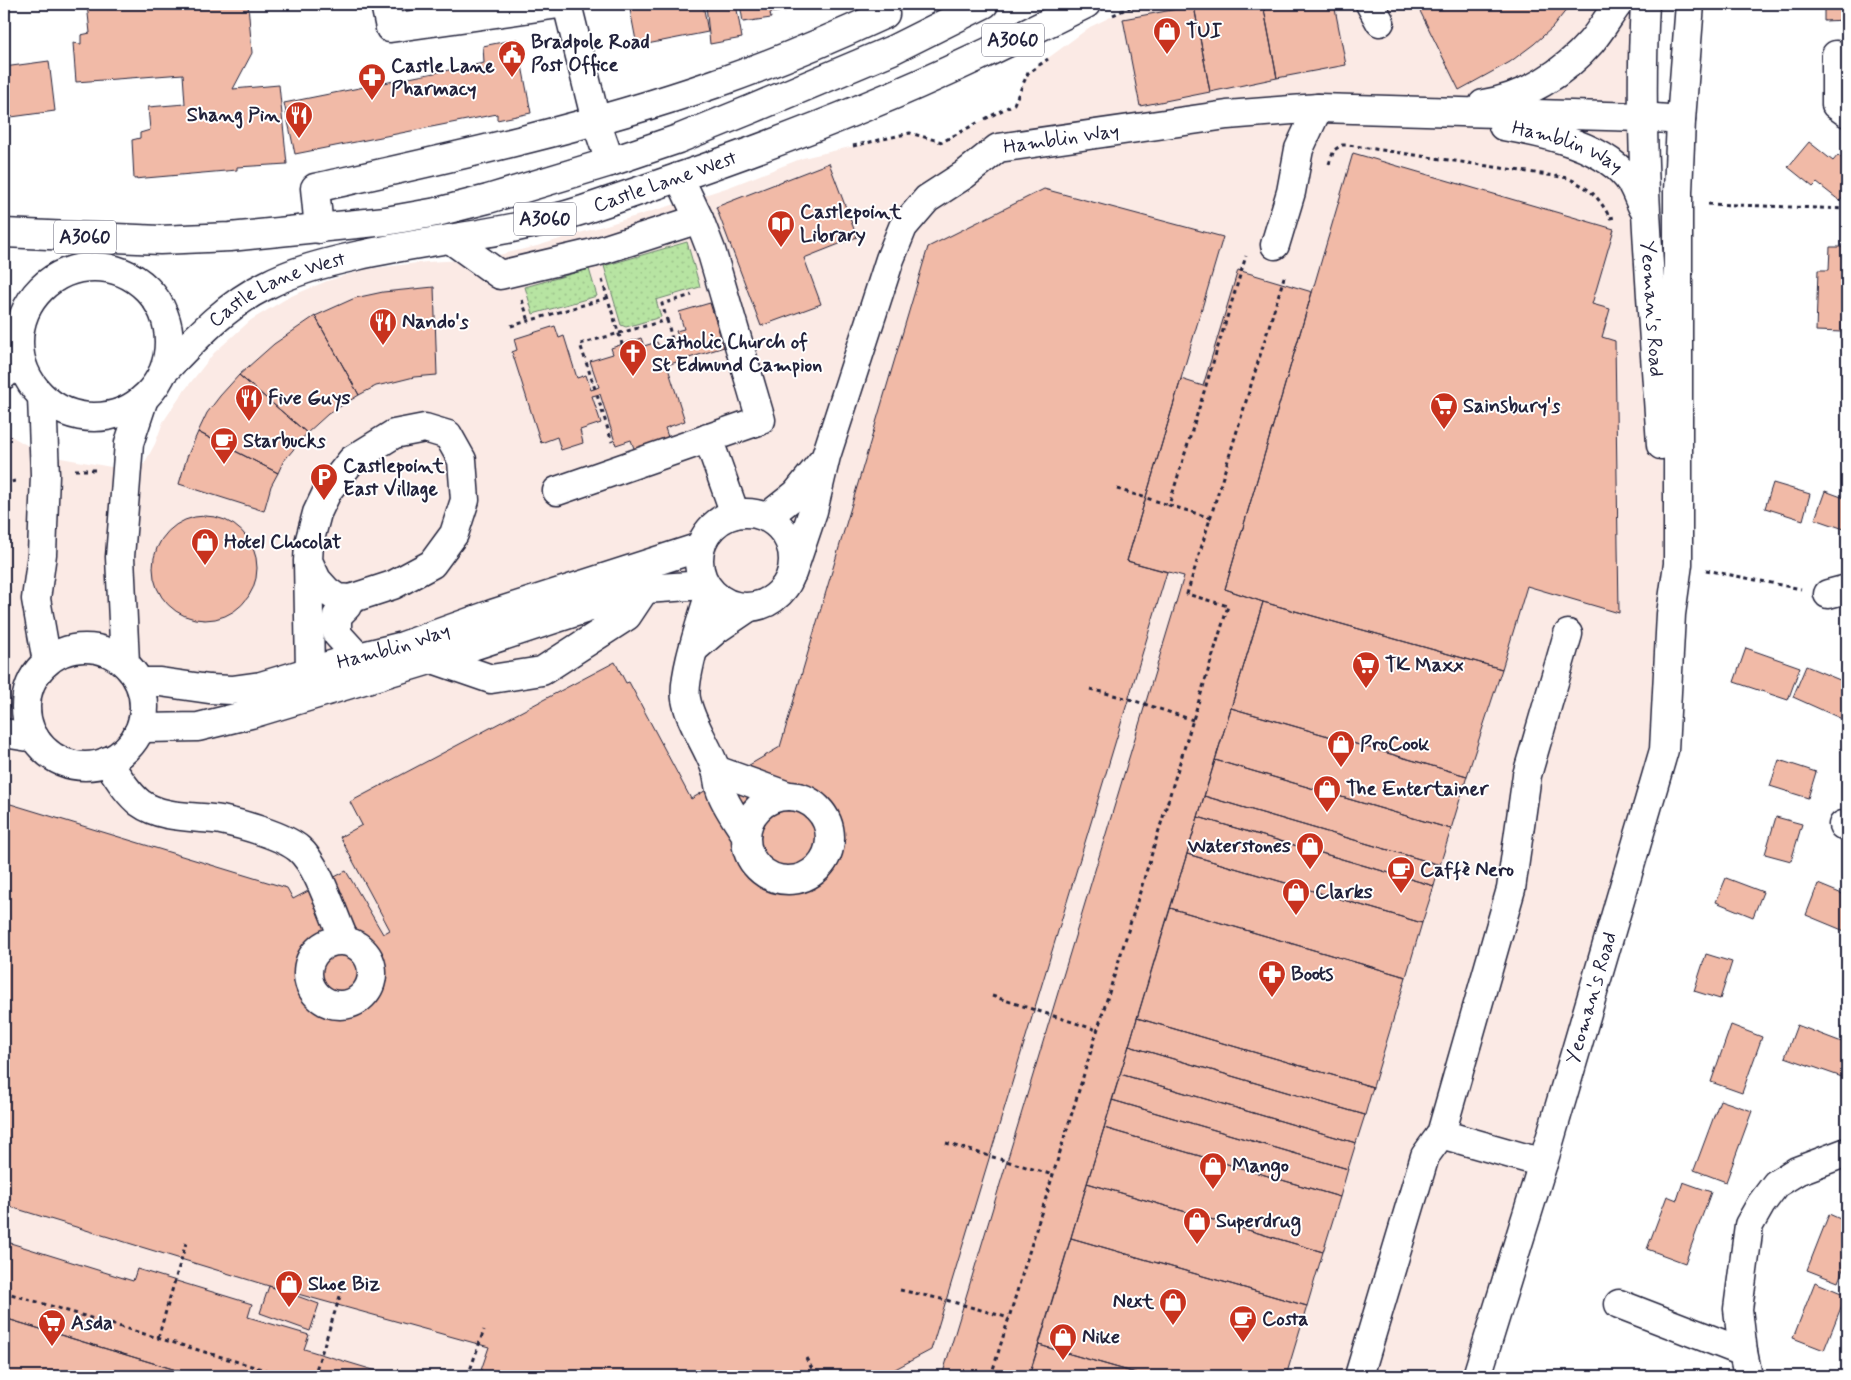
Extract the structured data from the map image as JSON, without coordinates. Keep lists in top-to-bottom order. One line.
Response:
{"streets":{"main road":["A3060","Hamblin Way","Castle Lane West","Yeoman's Road"]},"crossings":[["Hamblin Way","Yeoman's Road"]],"places":{"shop":["TUI","Hotel Chocolat","ProCook","The Entertainer","Waterstones","Clarks","Mango","Superdrug","Shoe Biz","Next","Nike"],"public building":["Bradpole Road Post Office"],"pharmacy":["Castle Lane Pharmacy","Boots"],"restaurant":["Shang Pin","Nando's","Five Guys"],"library":["Castlepoint Library"],"church":["Catholic Church of St Edmund Campion"],"supermarket":["Sainsbury's","TK Maxx","Asda"],"cafe":["Starbucks","Caffè Nero","Costa"],"parking":["Castlepoint East Village"]}}
